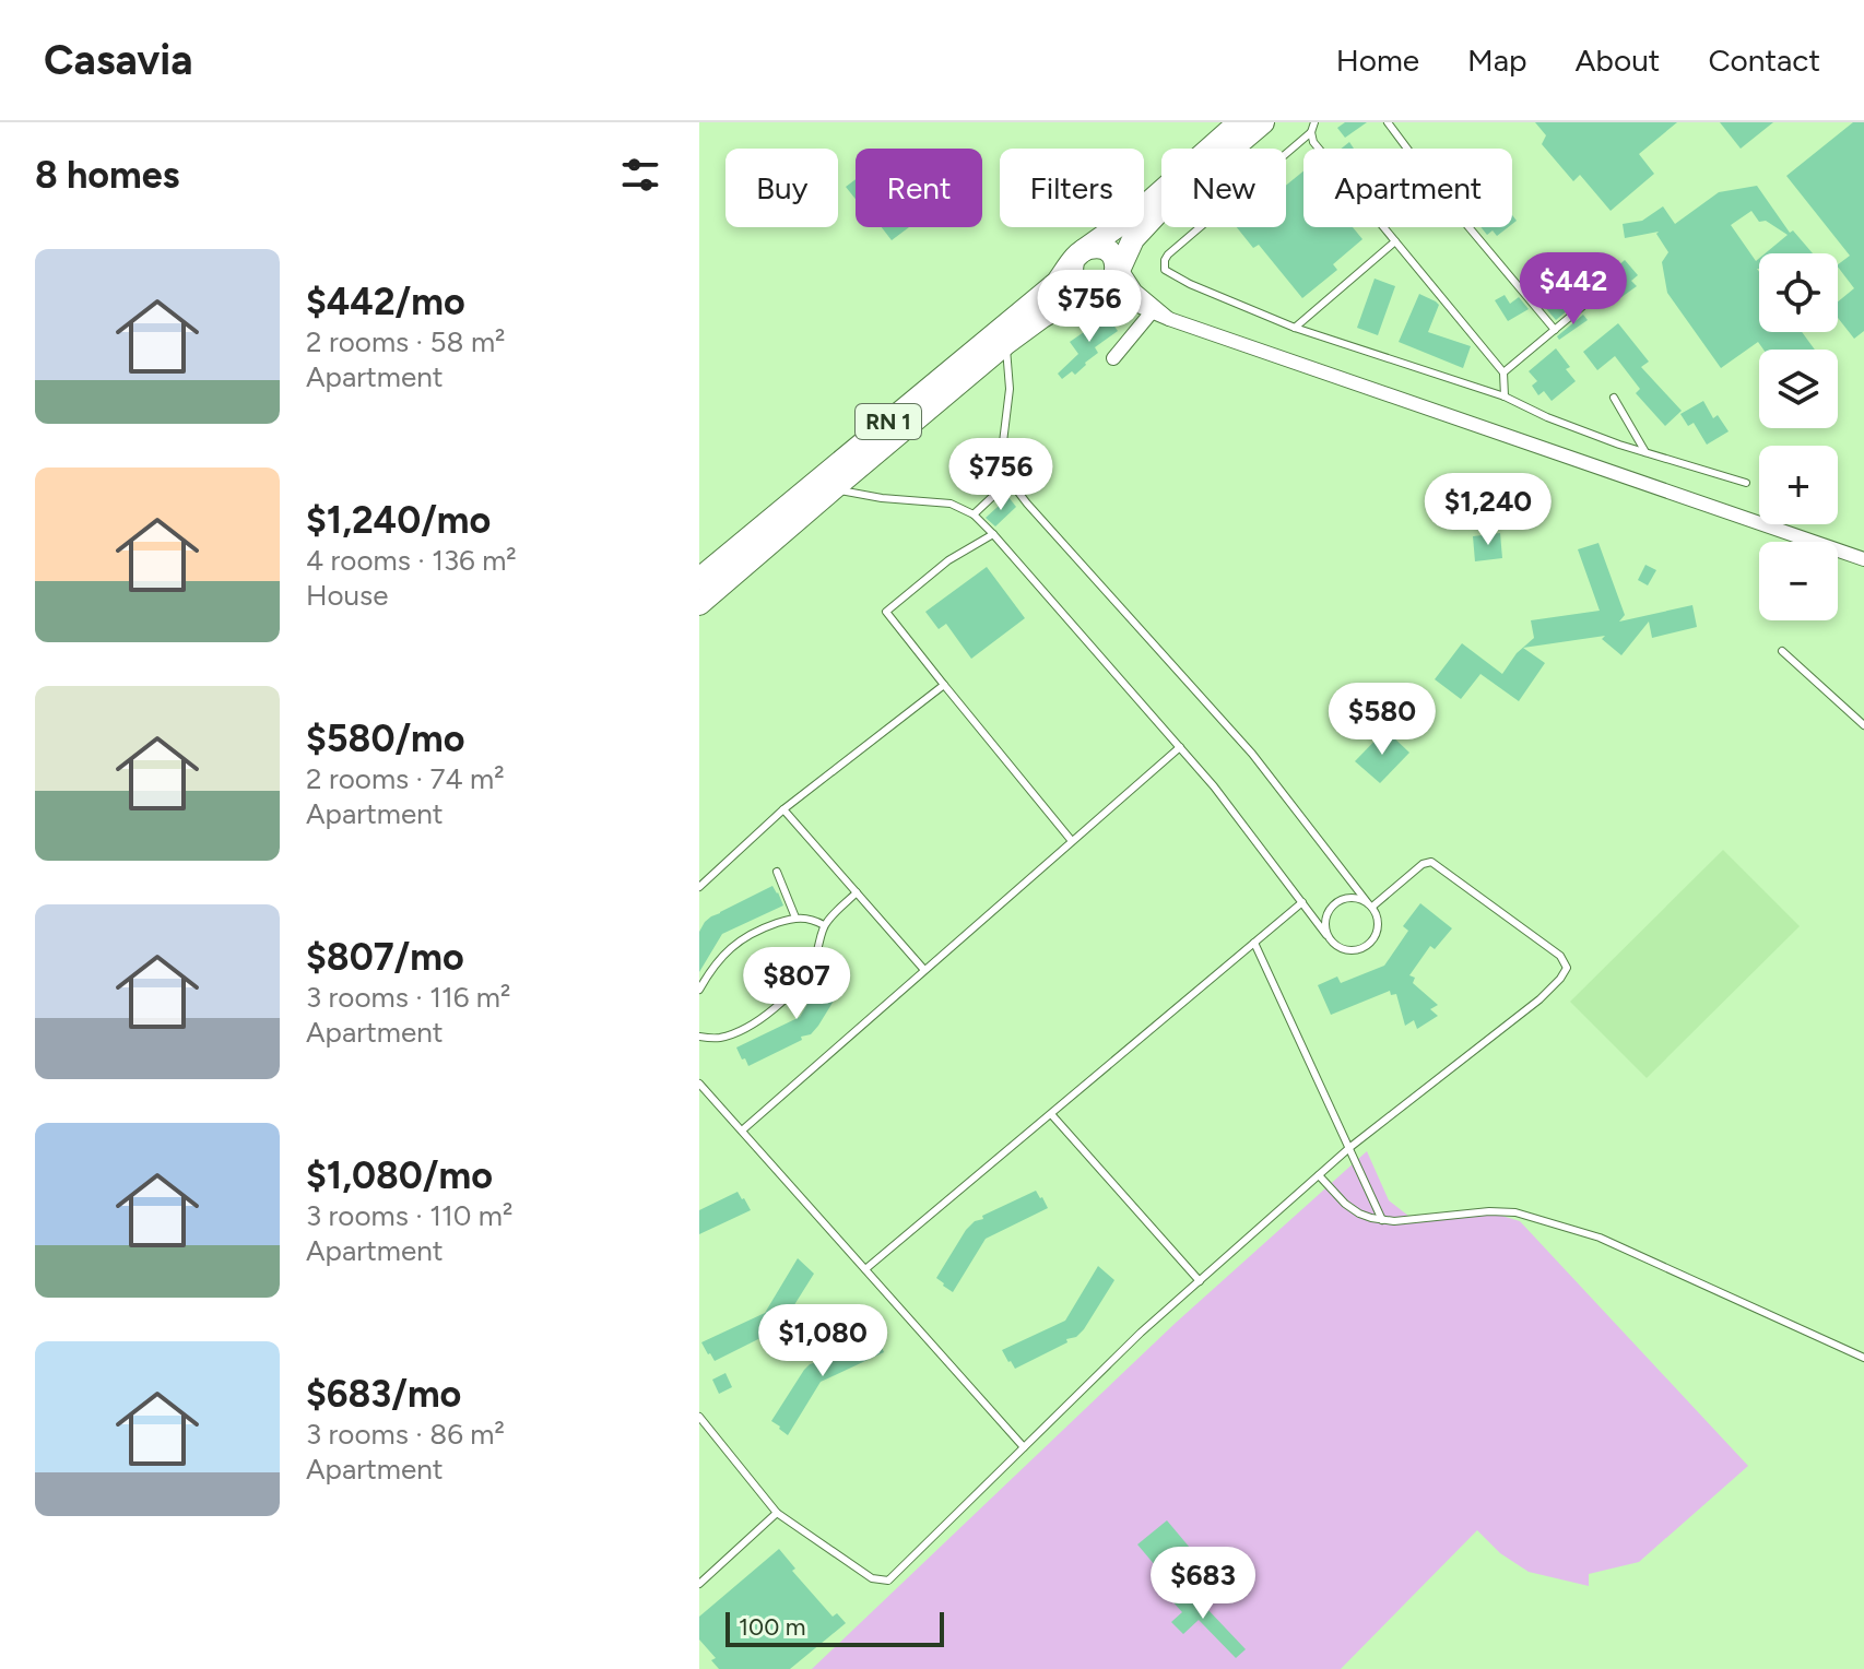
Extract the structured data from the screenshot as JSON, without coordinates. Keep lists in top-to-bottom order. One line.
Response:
{"streets":{"main road":["RN 1"]},"scale_bar":"100 m","page":{"header":"Casavia","nav":["Home","Map","About","Contact"],"heading":"8 homes","chip":["Buy","Rent","Filters","New","Apartment"],"list":[{"name":"$442/mo","note":"2 rooms · 58 m² · Apartment"},{"name":"$1,240/mo","note":"4 rooms · 136 m² · House"},{"name":"$580/mo","note":"2 rooms · 74 m² · Apartment"},{"name":"$807/mo","note":"3 rooms · 116 m² · Apartment"},{"name":"$1,080/mo","note":"3 rooms · 110 m² · Apartment"},{"name":"$683/mo","note":"3 rooms · 86 m² · Apartment"}],"price":["$442","$756","$756","$1,240","$580","$807","$1,080","$683"],"map_buttons":["+","−"],"scale":"100 m"}}
